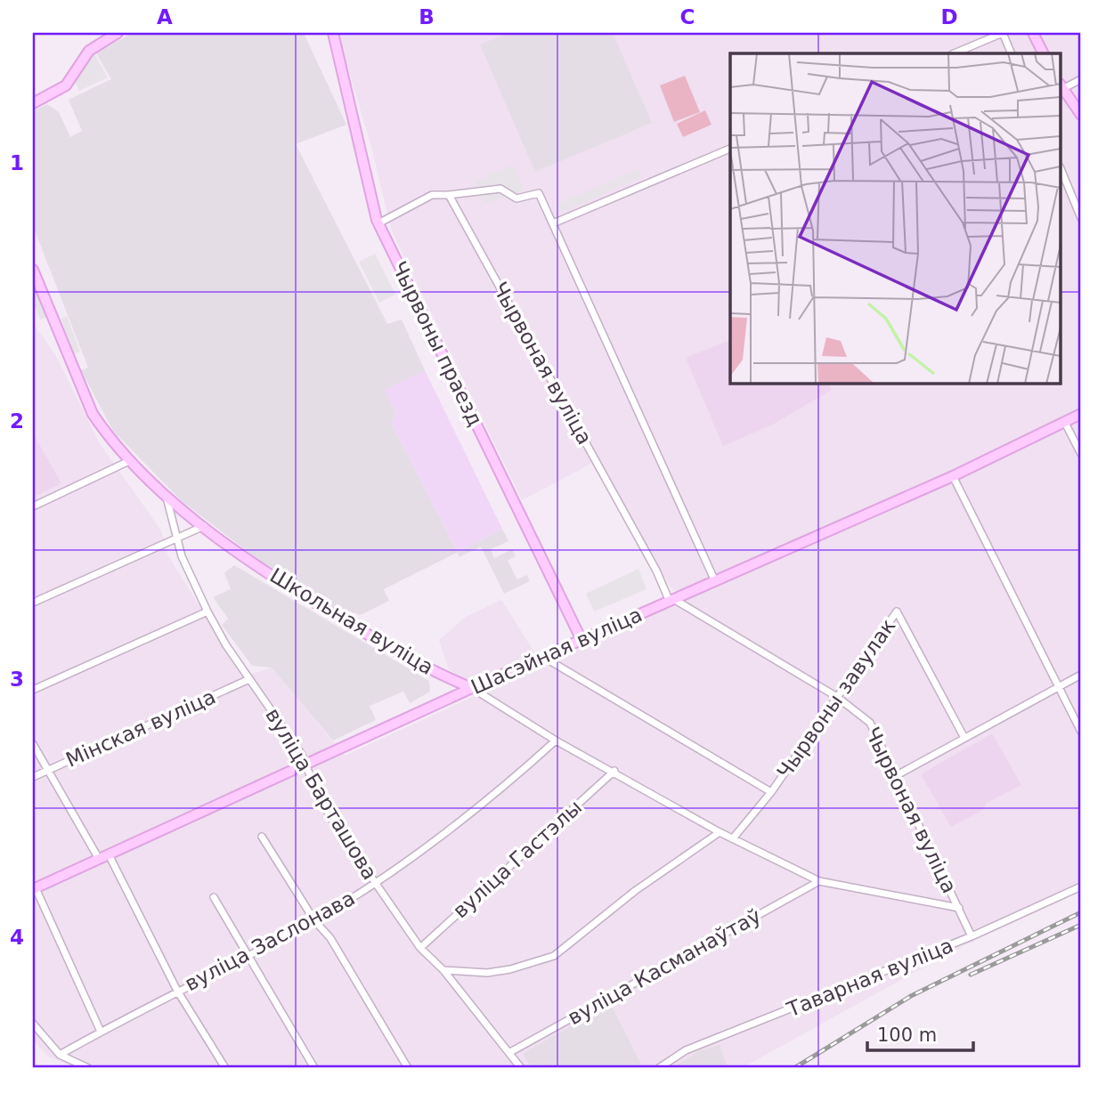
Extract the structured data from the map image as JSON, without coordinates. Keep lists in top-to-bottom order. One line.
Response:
{"streets":{"street":["Чырвоны праезд","Чырвоная вуліца","Школьная вуліца","Шасэйная вуліца","Чырвоны завулак","Мінская вуліца","вуліца Барташова","вуліца Гастэлы","вуліца Заслонава","вуліца Касманаўтаў","Таварная вуліца"]},"crossings":[["Чырвоны праезд","Шасэйная вуліца"],["Чырвоная вуліца","Школьная вуліца"],["Чырвоная вуліца","Шасэйная вуліца"],["Чырвоная вуліца","Чырвоны завулак"],["Чырвоная вуліца","Таварная вуліца"],["Школьная вуліца","Шасэйная вуліца"],["Школьная вуліца","Чырвоны завулак"],["Школьная вуліца","вуліца Барташова"],["Школьная вуліца","вуліца Гастэлы"],["Школьная вуліца","вуліца Заслонава"],["Школьная вуліца","вуліца Касманаўтаў"],["Шасэйная вуліца","вуліца Барташова"],["Мінская вуліца","вуліца Барташова"],["вуліца Барташова","вуліца Гастэлы"],["вуліца Барташова","вуліца Заслонава"],["вуліца Барташова","вуліца Касманаўтаў"]],"scale_bar":"100 m","grid":{"columns":["A","B","C","D"],"rows":["1","2","3","4"]}}
